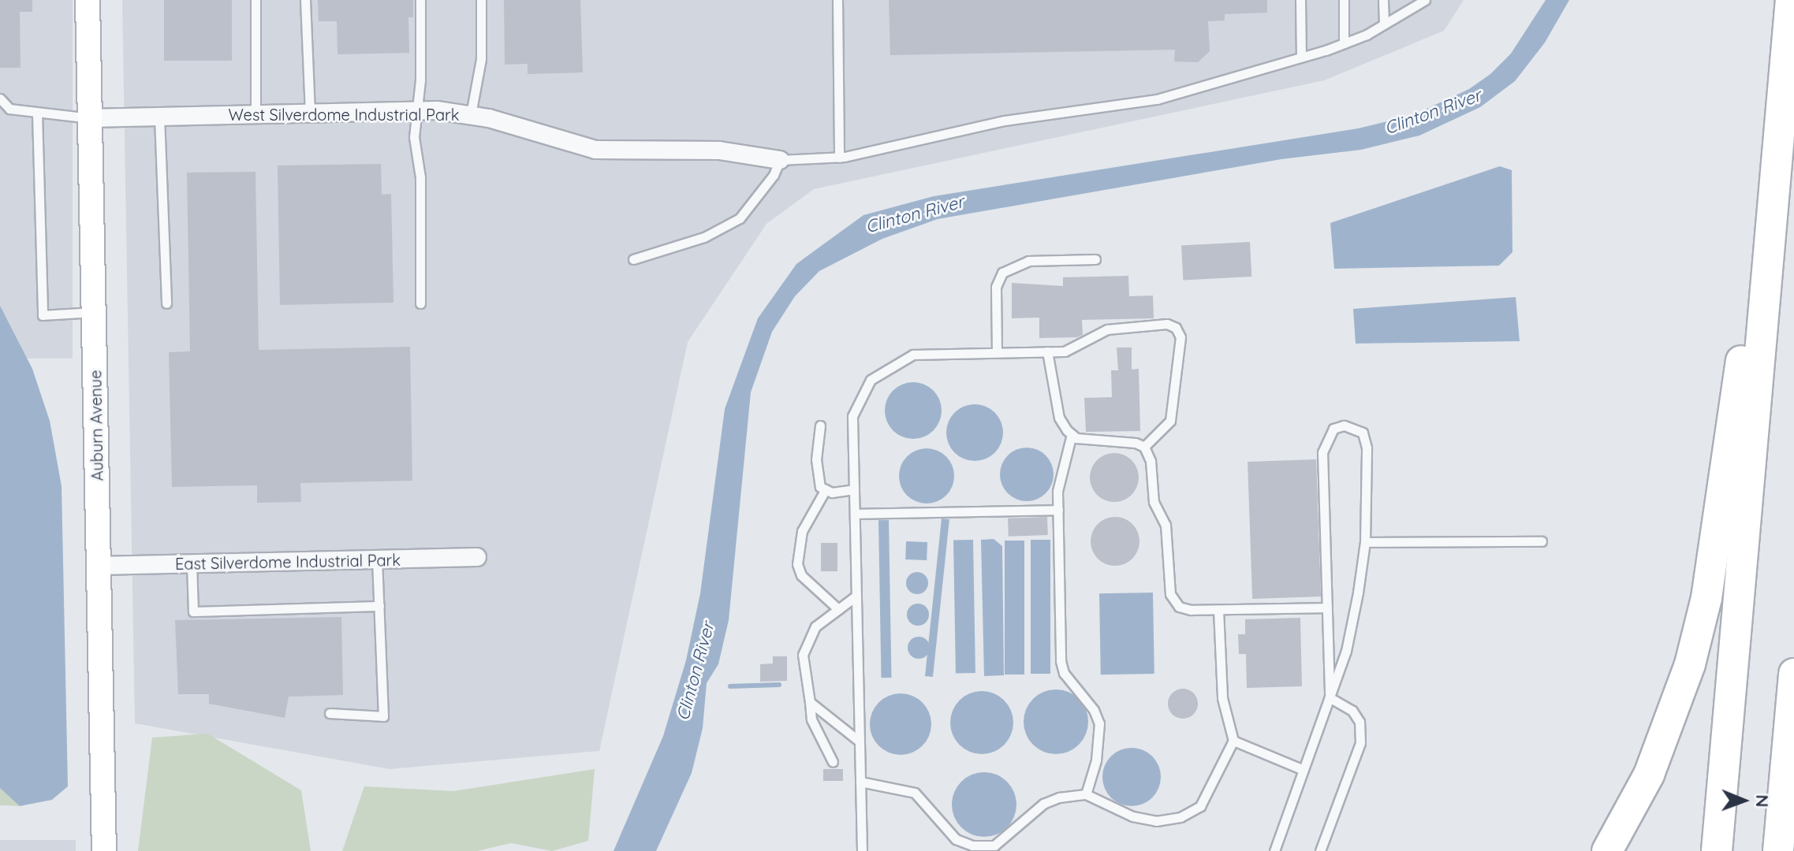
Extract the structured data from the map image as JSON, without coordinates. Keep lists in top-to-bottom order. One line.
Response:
{"streets":{"main road":["Auburn Avenue"],"street":["West Silverdome Industrial Park","East Silverdome Industrial Park"]},"crossings":[["West Silverdome Industrial Park","Auburn Avenue"],["Auburn Avenue","East Silverdome Industrial Park"]],"water":["Clinton River"],"north":"right"}
